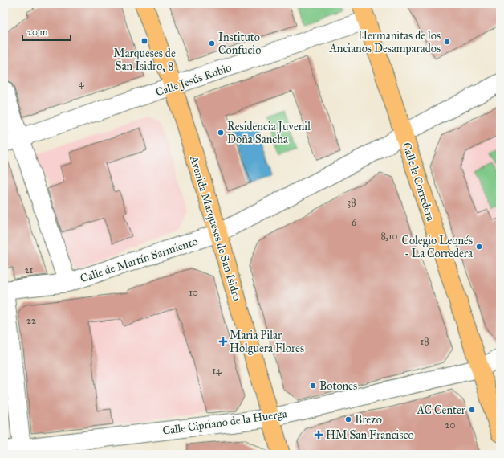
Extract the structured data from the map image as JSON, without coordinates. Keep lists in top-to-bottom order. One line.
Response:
{"streets":{"main road":["Calle la Corredera","Avenida Marqueses de San Isidro"],"street":["Calle Jesús Rubio","Calle de Martín Sarmiento","Calle Cipriano de la Huerga"]},"crossings":[["Calle Jesús Rubio","Calle la Corredera"],["Calle Jesús Rubio","Avenida Marqueses de San Isidro"],["Calle la Corredera","Calle de Martín Sarmiento"],["Calle la Corredera","Calle Cipriano de la Huerga"],["Avenida Marqueses de San Isidro","Calle de Martín Sarmiento"],["Avenida Marqueses de San Isidro","Calle Cipriano de la Huerga"]],"places":{"transit":["Marqueses de San Isidro, 8"],"other":["Hermanitas de los Ancianos Desamparados","Instituto Confucio","Residencia Juvenil Doña Sancha","Colegio Leonés - La Corredera","Botones","AC Center","Brezo"],"health":["Maria Pilar Holguera Flores","HM San Francisco"]},"house_numbers":["4","38","6","8,10","21","10","22","18","14","20"],"scale_bar":"20 m"}
